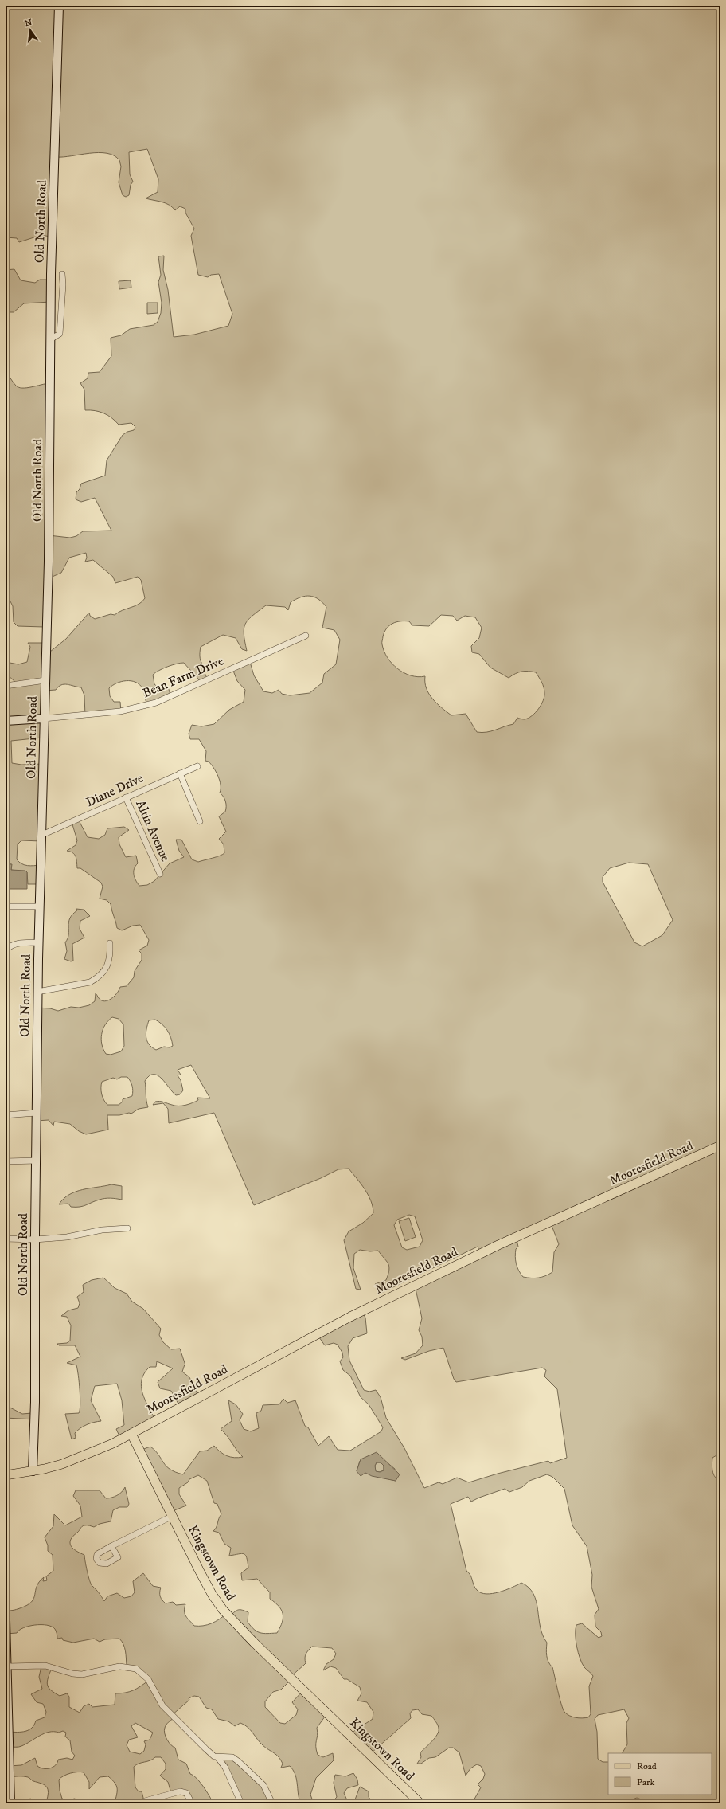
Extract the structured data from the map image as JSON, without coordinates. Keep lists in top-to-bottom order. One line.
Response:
{"streets":{"main road":["Mooresfield Road","Kingstown Road"],"street":["Old North Road","Bean Farm Drive","Diane Drive","Altin Avenue"]},"crossings":[["Old North Road","Bean Farm Drive"],["Old North Road","Diane Drive"],["Diane Drive","Altin Avenue"],["Mooresfield Road","Kingstown Road"]],"legend":["Road","Park"],"north":"top"}
